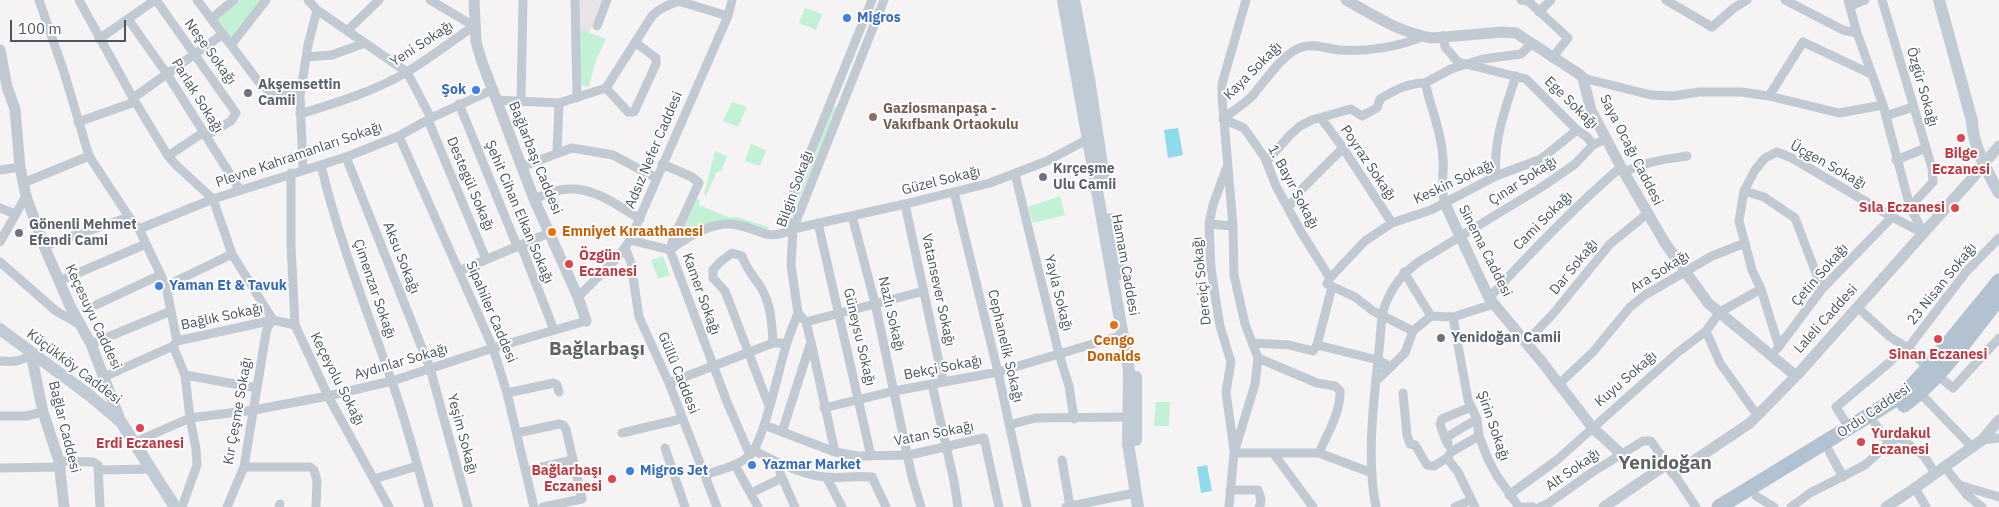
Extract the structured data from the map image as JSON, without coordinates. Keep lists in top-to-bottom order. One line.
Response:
{"streets":{"main road":["Hamam Caddesi","Küçükköy Caddesi","Ordu Caddesi"],"street":["Yeni Sokağı","Neşe Sokağı","Kaya Sokağı","Özgür Sokağı","Parlak Sokağı","Ege Sokağı","Adsız Nefer Caddesi","Saya Ocağı Caddesi","Plevne Kahramanları Sokağı","Bağlarbaşı Caddesi","Poyraz Sokağı","Üçgen Sokağı","Güzel Sokağı","Çınar Sokağı","Keskin Sokağı","Destegül Sokağı","1. Bayır Sokağı","Bilgin Sokağı","Şehit Cihan Elkan Sokağı","Cami Sokağı","Sinema Caddesi","Aksu Sokağı","Dar Sokağı","Ara Sokağı","Çetin Sokağı","Dereiçi Sokağı","23 Nisan Sokağı","Çimenzar Sokağı","Vatansever Sokağı","Yayla Sokağı","Kamer Sokağı","Sipahiler Caddesi","Nazlı Sokağı","Keçesuyu Caddesi","Bağlık Sokağı","Laleli Caddesi","Güneysu Sokağı","Cephanelik Sokağı","Aydınlar Sokağı","Bekçi Sokağı","Güllü Caddesi","Keçeyolu Sokağı","Kuyu Sokağı","Kır Çeşme Sokağı","Şirin Sokağı","Bağlar Caddesi","Yeşim Sokağı","Vatan Sokağı","Alt Sokağı"]},"crossings":[["Yeni Sokağı","Bağlarbaşı Caddesi"],["Yeni Sokağı","Destegül Sokağı"],["Neşe Sokağı","Parlak Sokağı"],["Kaya Sokağı","1. Bayır Sokağı"],["Parlak Sokağı","Plevne Kahramanları Sokağı"],["Ege Sokağı","Saya Ocağı Caddesi"],["Ege Sokağı","Çınar Sokağı"],["Ege Sokağı","Keskin Sokağı"],["Adsız Nefer Caddesi","Bağlarbaşı Caddesi"],["Adsız Nefer Caddesi","Kamer Sokağı"],["Adsız Nefer Caddesi","Güllü Caddesi"],["Saya Ocağı Caddesi","Üçgen Sokağı"],["Saya Ocağı Caddesi","Cami Sokağı"],["Saya Ocağı Caddesi","Dar Sokağı"],["Saya Ocağı Caddesi","Ara Sokağı"],["Saya Ocağı Caddesi","Çetin Sokağı"],["Saya Ocağı Caddesi","Laleli Caddesi"],["Saya Ocağı Caddesi","Kuyu Sokağı"],["Plevne Kahramanları Sokağı","Bağlarbaşı Caddesi"],["Plevne Kahramanları Sokağı","Destegül Sokağı"],["Plevne Kahramanları Sokağı","Şehit Cihan Elkan Sokağı"],["Plevne Kahramanları Sokağı","Aksu Sokağı"],["Plevne Kahramanları Sokağı","Çimenzar Sokağı"],["Plevne Kahramanları Sokağı","Sipahiler Caddesi"],["Bağlarbaşı Caddesi","Aydınlar Sokağı"],["Poyraz Sokağı","Keskin Sokağı"],["Üçgen Sokağı","Ara Sokağı"],["Üçgen Sokağı","Çetin Sokağı"],["Üçgen Sokağı","Laleli Caddesi"],["Üçgen Sokağı","Kuyu Sokağı"],["Güzel Sokağı","Bilgin Sokağı"],["Güzel Sokağı","Hamam Caddesi"],["Güzel Sokağı","Vatansever Sokağı"],["Güzel Sokağı","Yayla Sokağı"],["Güzel Sokağı","Kamer Sokağı"],["Güzel Sokağı","Nazlı Sokağı"],["Güzel Sokağı","Güneysu Sokağı"],["Güzel Sokağı","Cephanelik Sokağı"],["Çınar Sokağı","Sinema Caddesi"],["Keskin Sokağı","1. Bayır Sokağı"],["Keskin Sokağı","Sinema Caddesi"],["Şehit Cihan Elkan Sokağı","Aydınlar Sokağı"],["Cami Sokağı","Sinema Caddesi"],["Sinema Caddesi","Dar Sokağı"],["Sinema Caddesi","Ara Sokağı"],["Sinema Caddesi","Kuyu Sokağı"],["Sinema Caddesi","Alt Sokağı"],["Aksu Sokağı","Aydınlar Sokağı"],["Aksu Sokağı","Yeşim Sokağı"],["Hamam Caddesi","Bekçi Sokağı"],["23 Nisan Sokağı","Ordu Caddesi"],["Çimenzar Sokağı","Aydınlar Sokağı"],["Vatansever Sokağı","Bekçi Sokağı"],["Yayla Sokağı","Bekçi Sokağı"],["Sipahiler Caddesi","Aydınlar Sokağı"],["Nazlı Sokağı","Bekçi Sokağı"],["Nazlı Sokağı","Vatan Sokağı"],["Keçesuyu Caddesi","Bağlık Sokağı"],["Keçesuyu Caddesi","Küçükköy Caddesi"],["Bağlık Sokağı","Keçeyolu Sokağı"],["Bağlık Sokağı","Kır Çeşme Sokağı"],["Güneysu Sokağı","Bekçi Sokağı"],["Güneysu Sokağı","Vatan Sokağı"],["Cephanelik Sokağı","Bekçi Sokağı"],["Aydınlar Sokağı","Küçükköy Caddesi"],["Aydınlar Sokağı","Keçeyolu Sokağı"],["Aydınlar Sokağı","Kır Çeşme Sokağı"],["Aydınlar Sokağı","Yeşim Sokağı"],["Küçükköy Caddesi","Bağlar Caddesi"],["Keçeyolu Sokağı","Kır Çeşme Sokağı"],["Kuyu Sokağı","Şirin Sokağı"]],"districts":["Bağlarbaşı","Yenidoğan"],"places":["Migros","Şok","Akşemsettin Camii","Gaziosmanpaşa - Vakıfbank Ortaokulu","Bilge Eczanesi","Kırçeşme Ulu Camii","Sıla Eczanesi","Emniyet Kıraathanesi","Gönenli Mehmet Efendi Cami","Özgün Eczanesi","Yaman Et & Tavuk","Cengo Donalds","Yenidoğan Camii","Sinan Eczanesi","Erdi Eczanesi","Yurdakul Eczanesi","Yazmar Market","Migros Jet","Bağlarbaşı Eczanesi"],"scale_bar":"100 m"}
